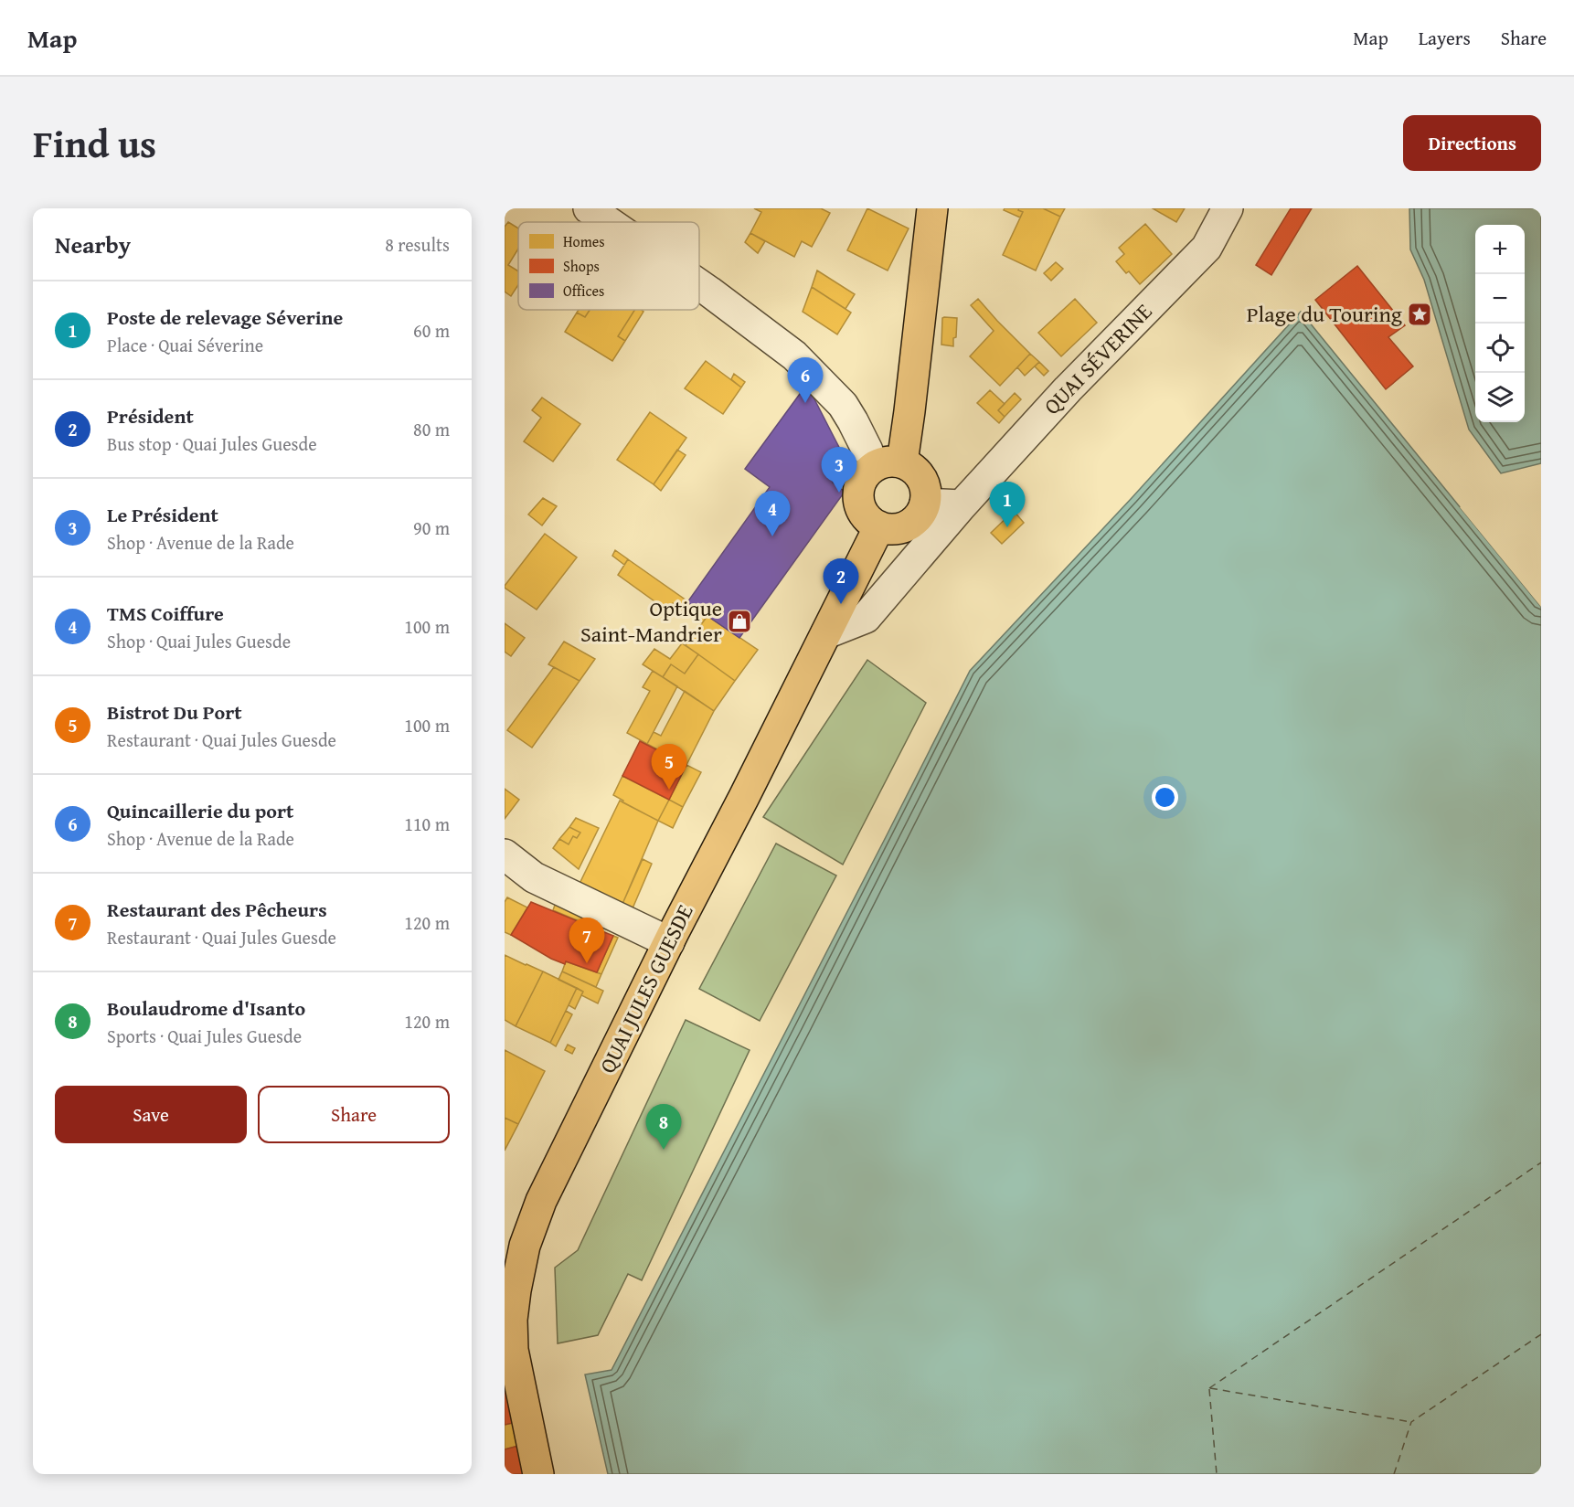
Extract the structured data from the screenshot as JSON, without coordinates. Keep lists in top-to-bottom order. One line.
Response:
{"streets":{"main road":["QUAI JULES GUESDE"],"street":["QUAI SÉVERINE"]},"crossings":[["QUAI SÉVERINE","QUAI JULES GUESDE"]],"places":{"place":["Plage du Touring"],"shop":["Optique Saint-Mandrier"]},"legend":["Homes","Shops","Offices"],"page":{"header":"Map","nav":["Map","Layers","Share"],"title":"Find us","buttons":["Directions",["Save","Share"]],"heading":["Nearby","8 results"],"map_buttons":["+","−"],"list":[{"mark":"1","name":"Poste de relevage Séverine","note":"Place · Quai Séverine","value":"60 m"},{"mark":"2","name":"Président","note":"Bus stop · Quai Jules Guesde","value":"80 m"},{"mark":"3","name":"Le Président","note":"Shop · Avenue de la Rade","value":"90 m"},{"mark":"4","name":"TMS Coiffure","note":"Shop · Quai Jules Guesde","value":"100 m"},{"mark":"5","name":"Bistrot Du Port","note":"Restaurant · Quai Jules Guesde","value":"100 m"},{"mark":"6","name":"Quincaillerie du port","note":"Shop · Avenue de la Rade","value":"110 m"},{"mark":"7","name":"Restaurant des Pêcheurs","note":"Restaurant · Quai Jules Guesde","value":"120 m"},{"mark":"8","name":"Boulaudrome d'Isanto","note":"Sports · Quai Jules Guesde","value":"120 m"}],"pins":["6","3","1","4","2","5","7","8"]}}
